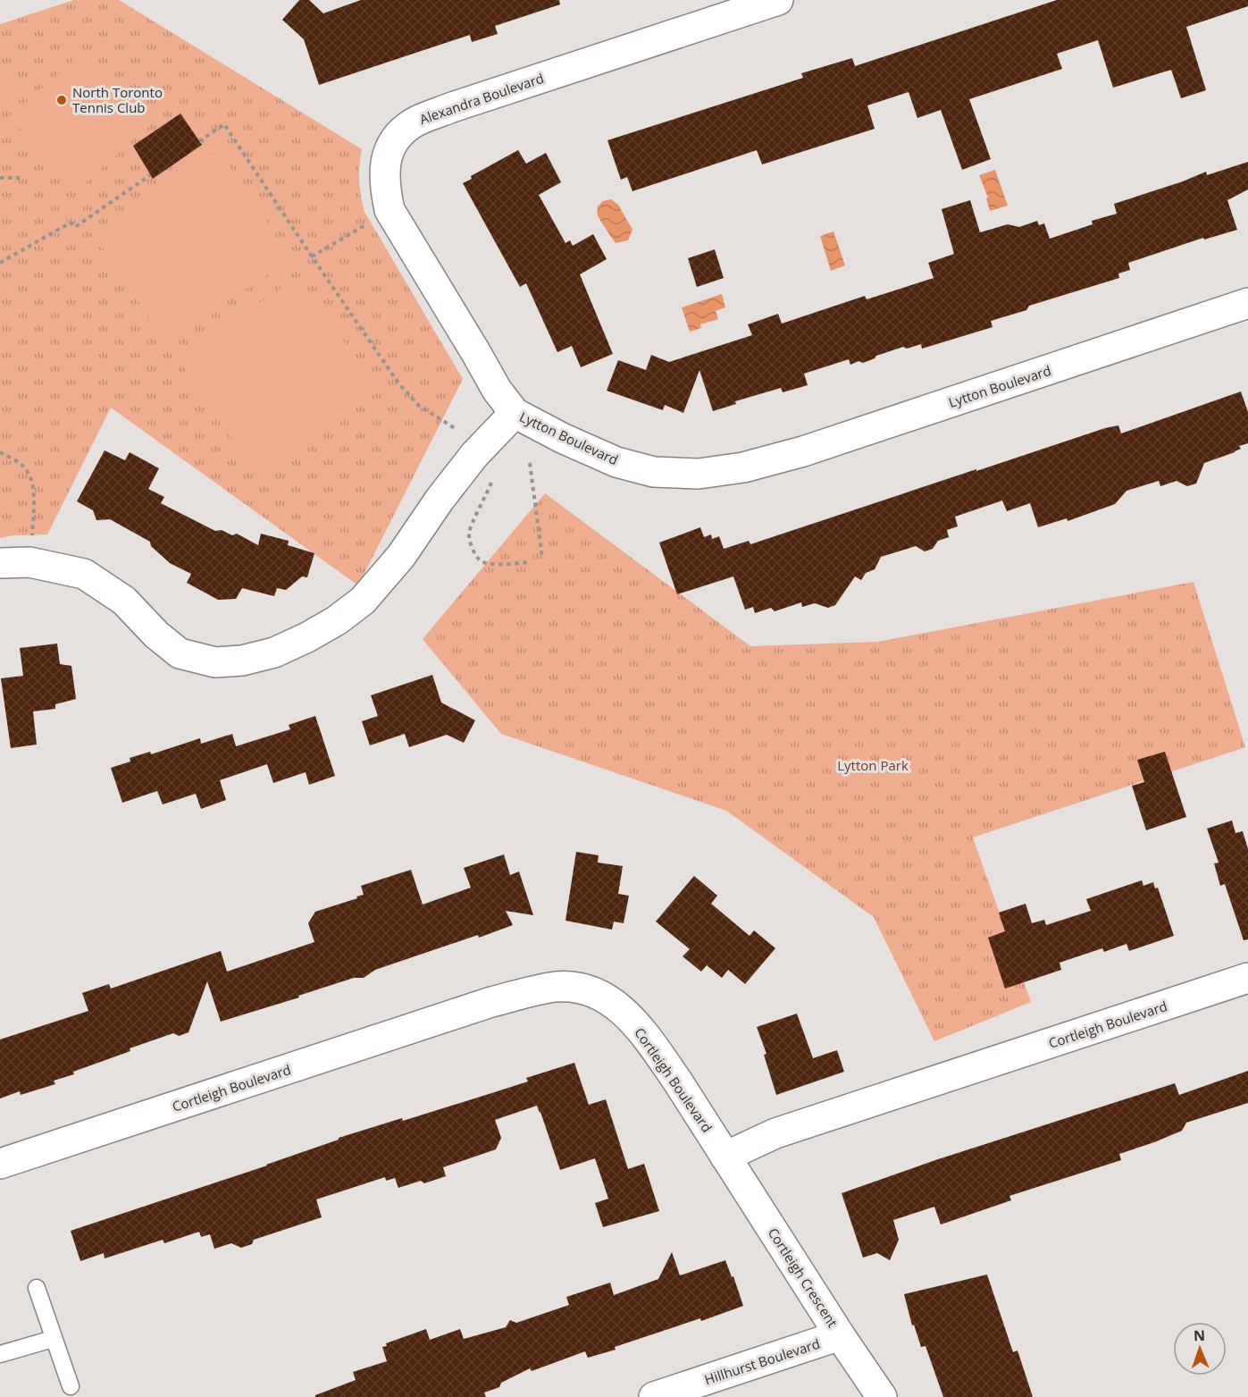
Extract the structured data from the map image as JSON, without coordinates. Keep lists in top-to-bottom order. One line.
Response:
{"streets":{"street":["Alexandra Boulevard","Lytton Boulevard","Cortleigh Boulevard","Cortleigh Crescent","Hillhurst Boulevard"]},"crossings":[["Alexandra Boulevard","Lytton Boulevard"],["Cortleigh Boulevard","Cortleigh Crescent"],["Cortleigh Crescent","Hillhurst Boulevard"]],"parks":["Lytton Park"],"places":["North Toronto Tennis Club"],"north":"top"}
